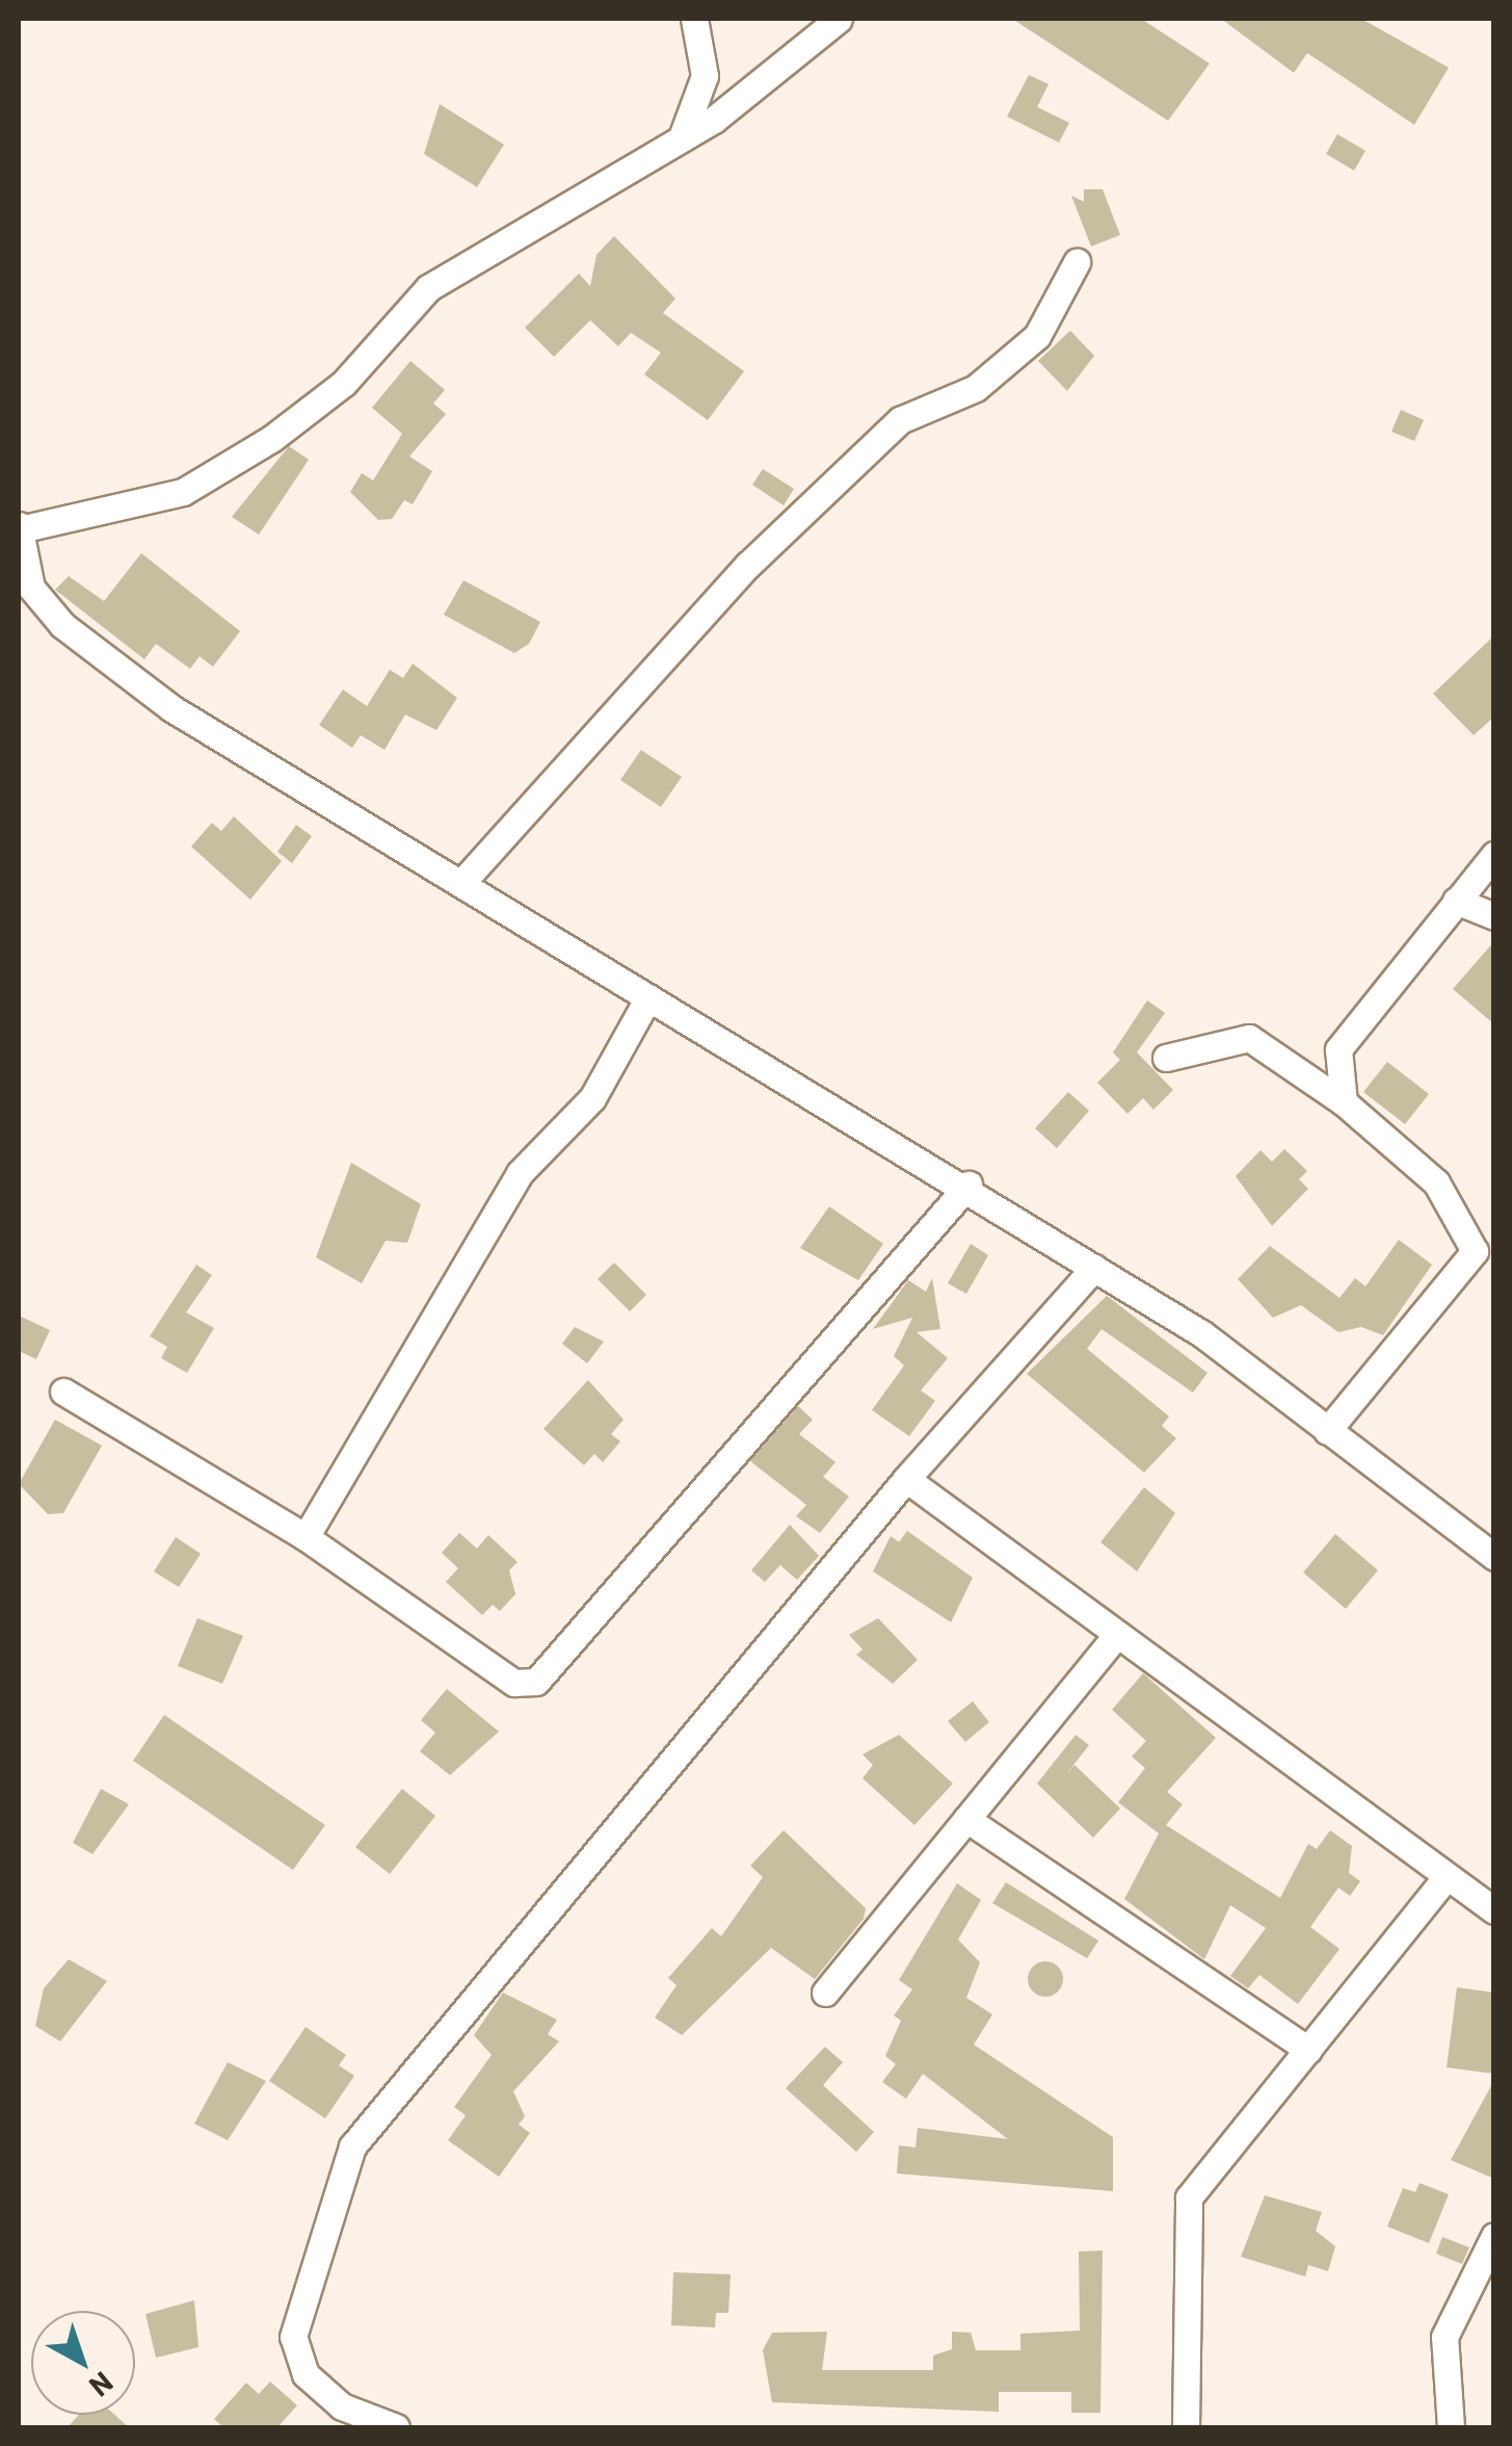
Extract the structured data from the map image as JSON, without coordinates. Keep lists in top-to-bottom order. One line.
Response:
{"north":"bottom right"}
